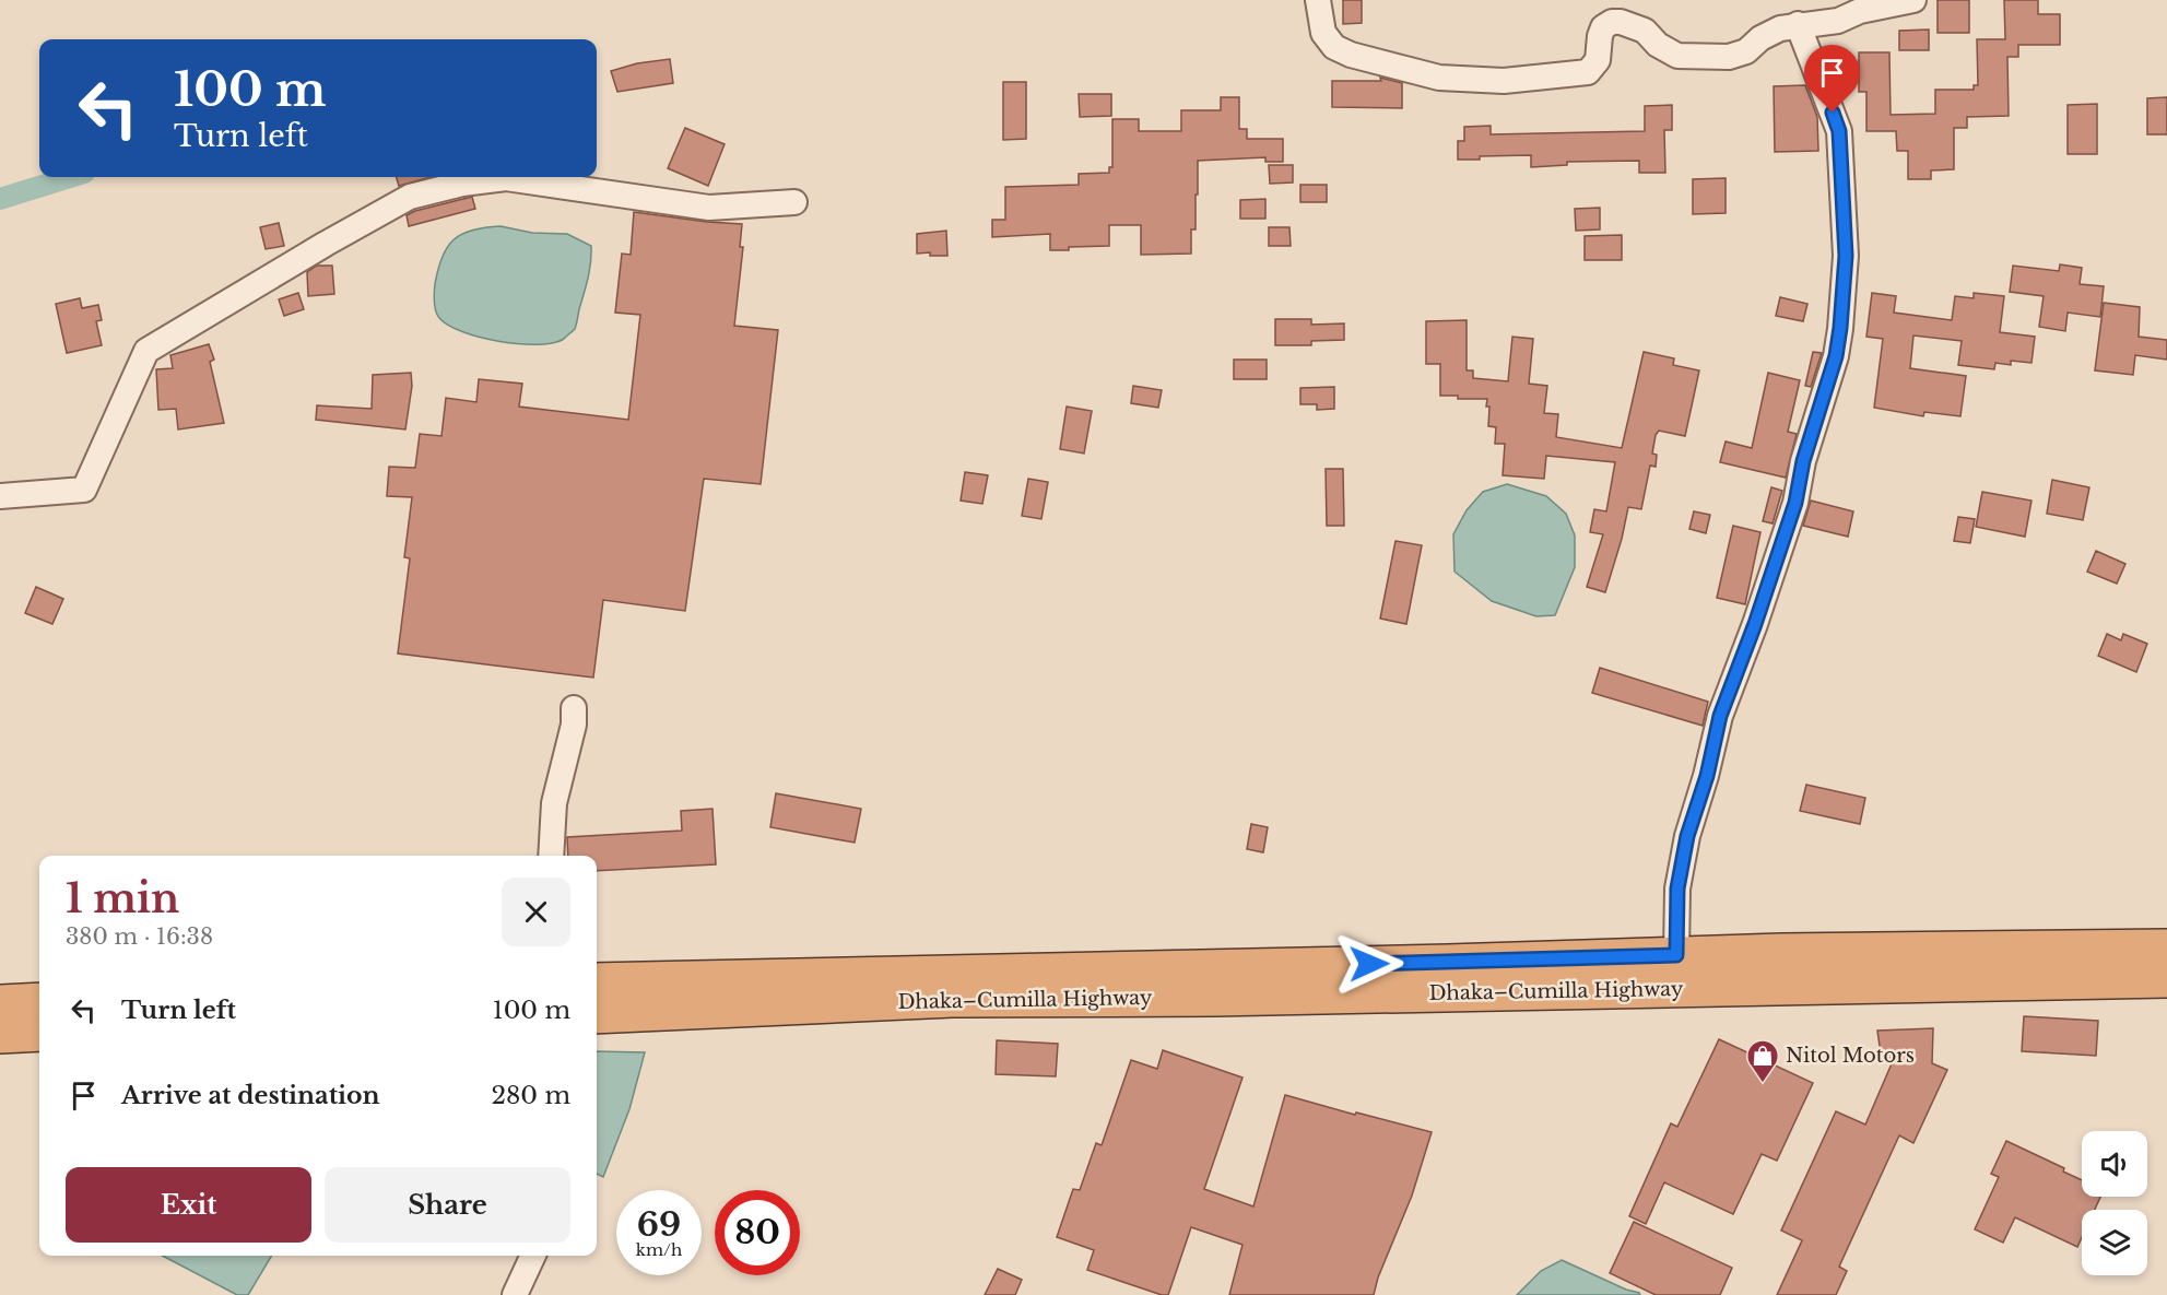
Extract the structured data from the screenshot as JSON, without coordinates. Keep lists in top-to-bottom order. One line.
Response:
{"streets":{"highway":["Dhaka–Cumilla Highway"]},"places":{"shop":["Nitol Motors"]},"page":{"turn":["100 m","Turn left"],"heading":["1 min","380 m · 16:38"],"list":[{"name":"Turn left","value":"100 m"},{"name":"Arrive at destination","value":"280 m"}],"buttons":["Exit","Share"],"speed":"69 km/h","limit":"80"}}
